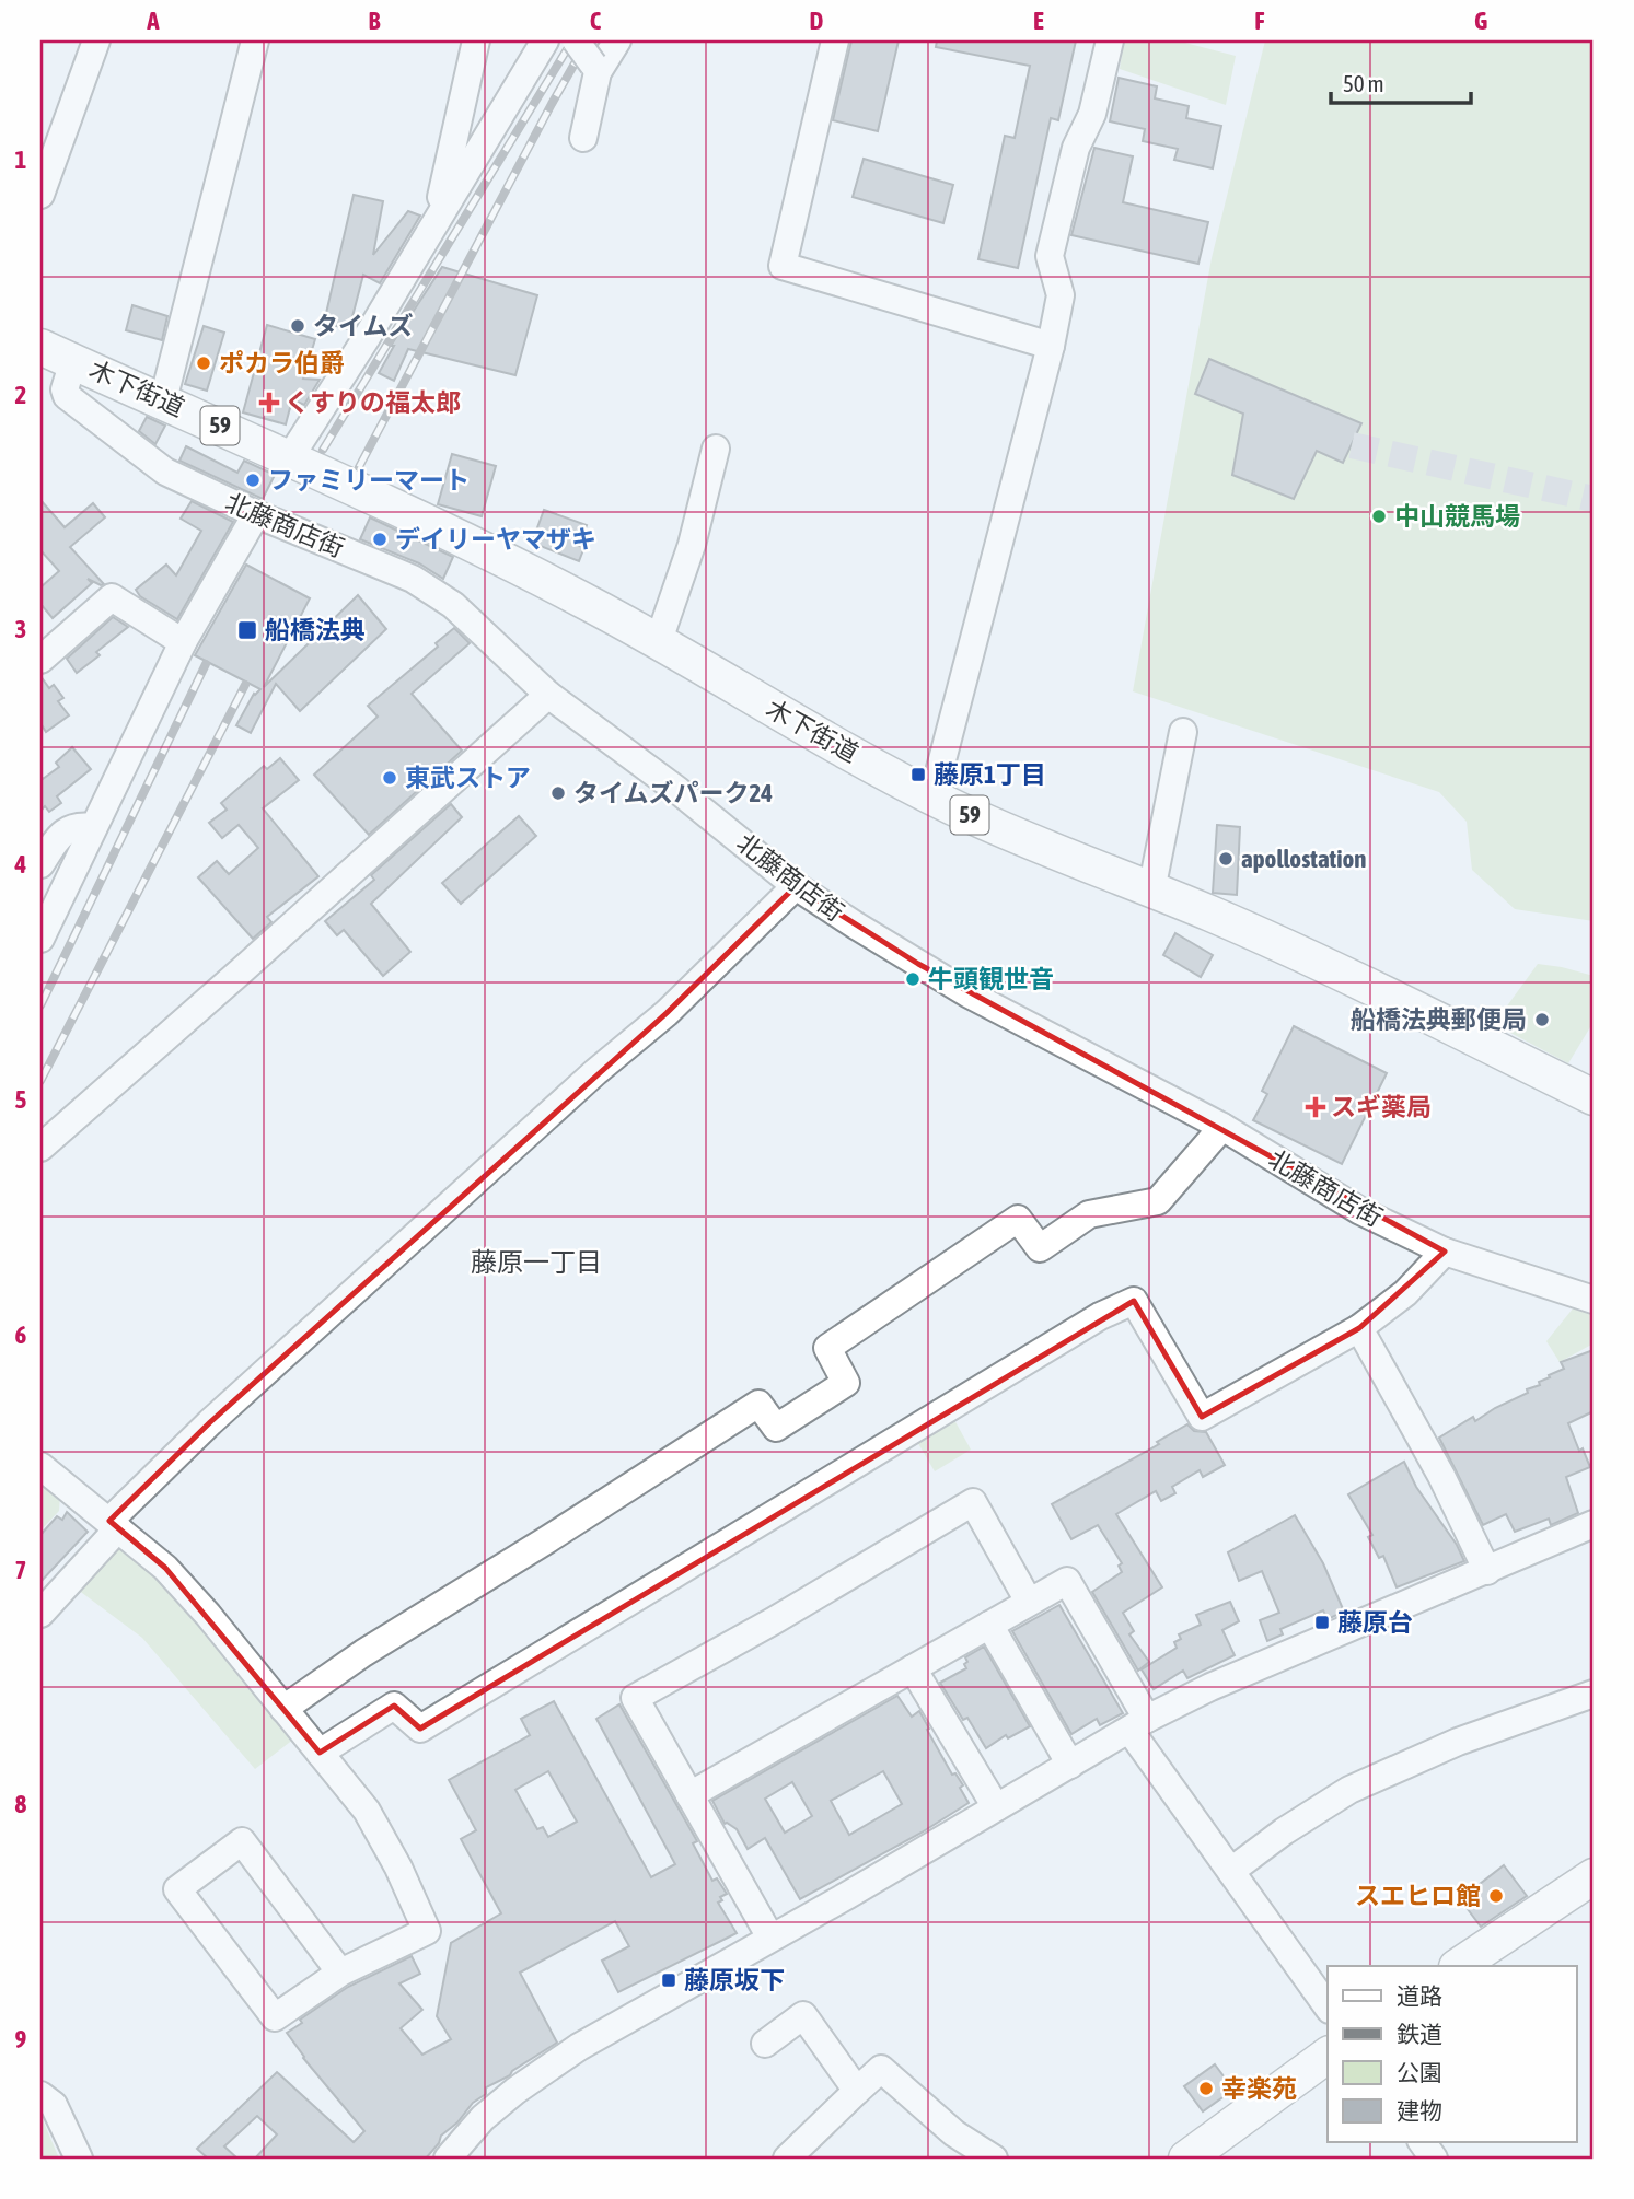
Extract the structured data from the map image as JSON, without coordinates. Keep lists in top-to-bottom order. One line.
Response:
{"streets":{"main road":["木下街道","59"],"street":["北藤商店街"]},"crossings":[["木下街道","北藤商店街"]],"districts":["藤原一丁目"],"places":{"other":["タイムズ","ポカラ伯爵","ファミリーマート","中山競馬場","デイリーヤマザキ","東武ストア","タイムズパーク24","apollostation","牛頭観世音","船橋法典郵便局","スエヒロ館","幸楽苑"],"health":["くすりの福太郎","スギ薬局"],"transit":["船橋法典","藤原1丁目","藤原台","藤原坂下"]},"legend":["道路","鉄道","公園","建物"],"scale_bar":"50 m","grid":{"columns":["A","B","C","D","E","F","G"],"rows":["1","2","3","4","5","6","7","8","9"]}}
